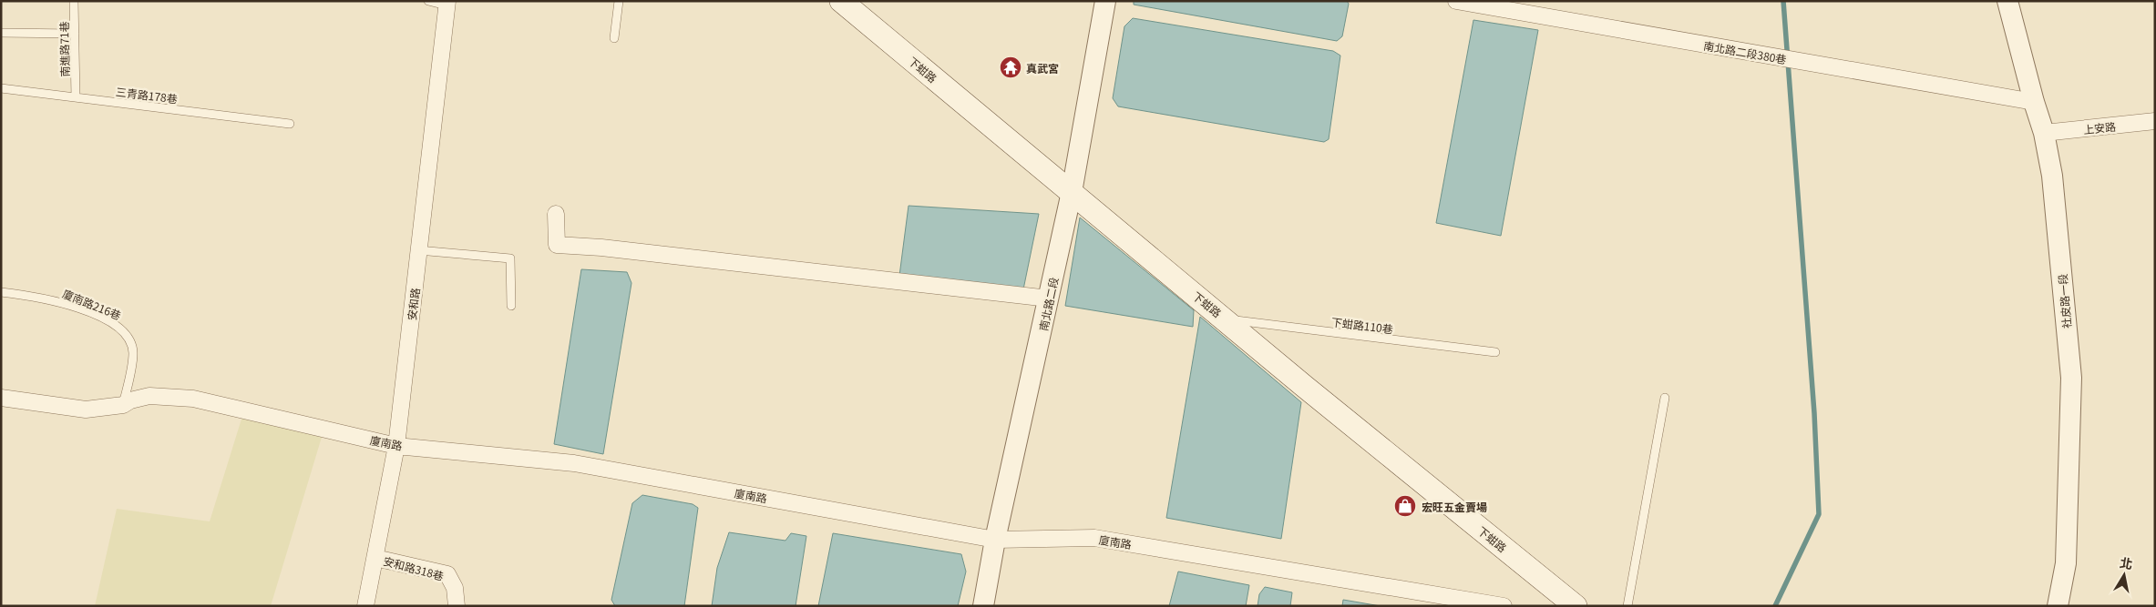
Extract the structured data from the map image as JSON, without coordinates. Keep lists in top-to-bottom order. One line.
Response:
{"streets":{"main road":["下蚶路"],"street":["南北路二段380巷","上安路","社皮路一段","安和路","南北路二段","廈南路","安和路318巷"],"lane":["南進路71巷","三青路178巷","廈南路216巷","下蚶路110巷"]},"crossings":[["南進路71巷","三青路178巷"],["南北路二段380巷","社皮路一段"],["下蚶路","南北路二段"],["下蚶路","下蚶路110巷"],["上安路","社皮路一段"],["廈南路216巷","廈南路"],["安和路","廈南路"],["安和路","安和路318巷"],["南北路二段","廈南路"]],"places":{"temple":["真武宮"],"shop":["宏旺五金賣場"]},"north":"top"}
